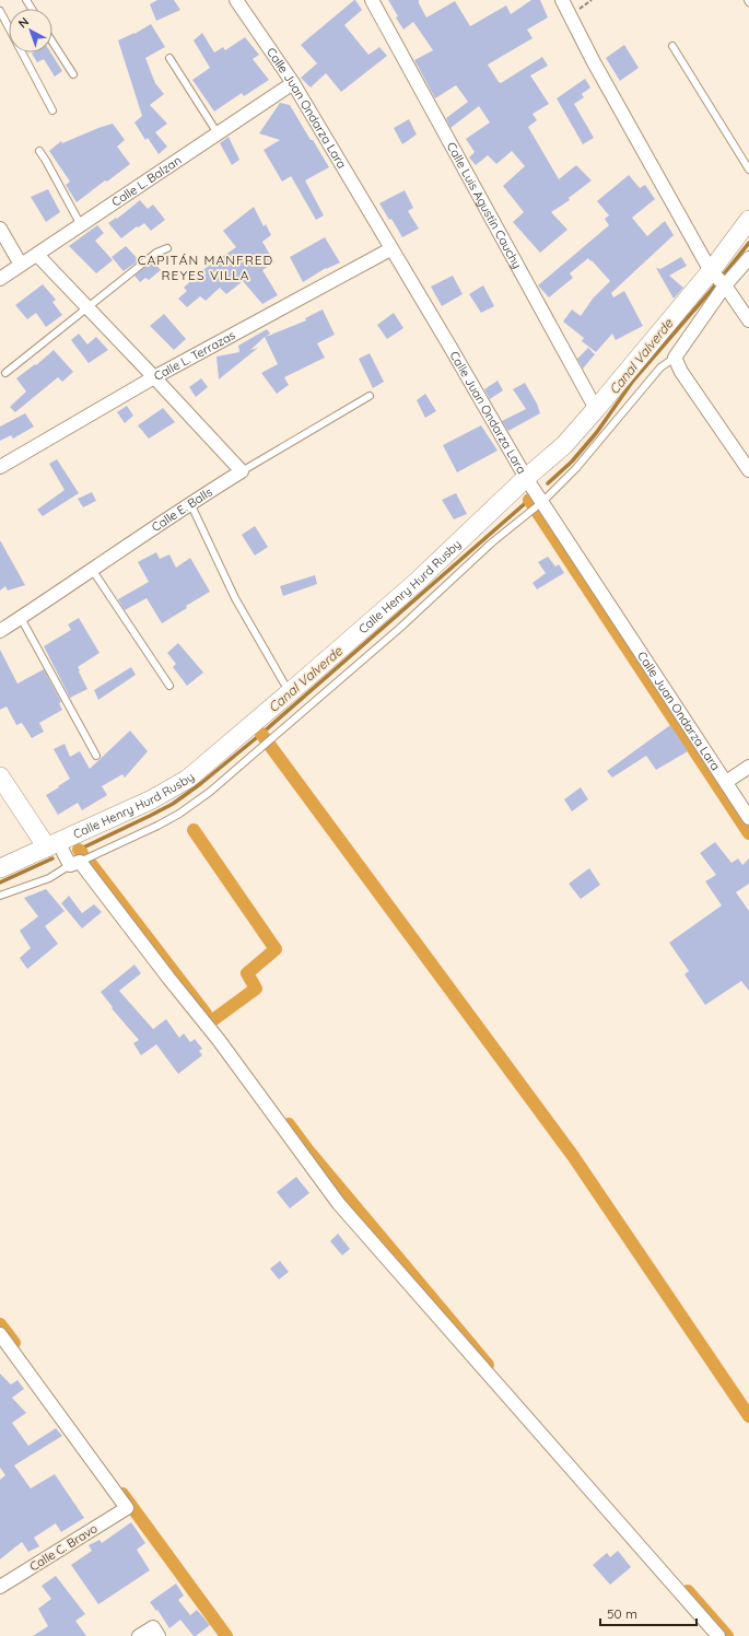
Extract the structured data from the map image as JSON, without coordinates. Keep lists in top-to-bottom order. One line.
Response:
{"streets":{"street":["Calle Juan Ondarza Lara","Calle L. Balzan","Calle Luis Agustín Cauchy","Calle L. Terrazas","Calle E. Balls","Calle Henry Hurd Rusby","Calle C. Bravo"]},"crossings":[["Calle Juan Ondarza Lara","Calle L. Balzan"],["Calle Juan Ondarza Lara","Calle L. Terrazas"],["Calle Juan Ondarza Lara","Calle Henry Hurd Rusby"],["Calle Luis Agustín Cauchy","Calle Henry Hurd Rusby"]],"districts":["CAPITÁN MANFRED REYES VILLA"],"water":["Canal Valverde"],"scale_bar":"50 m","north":"top left"}
